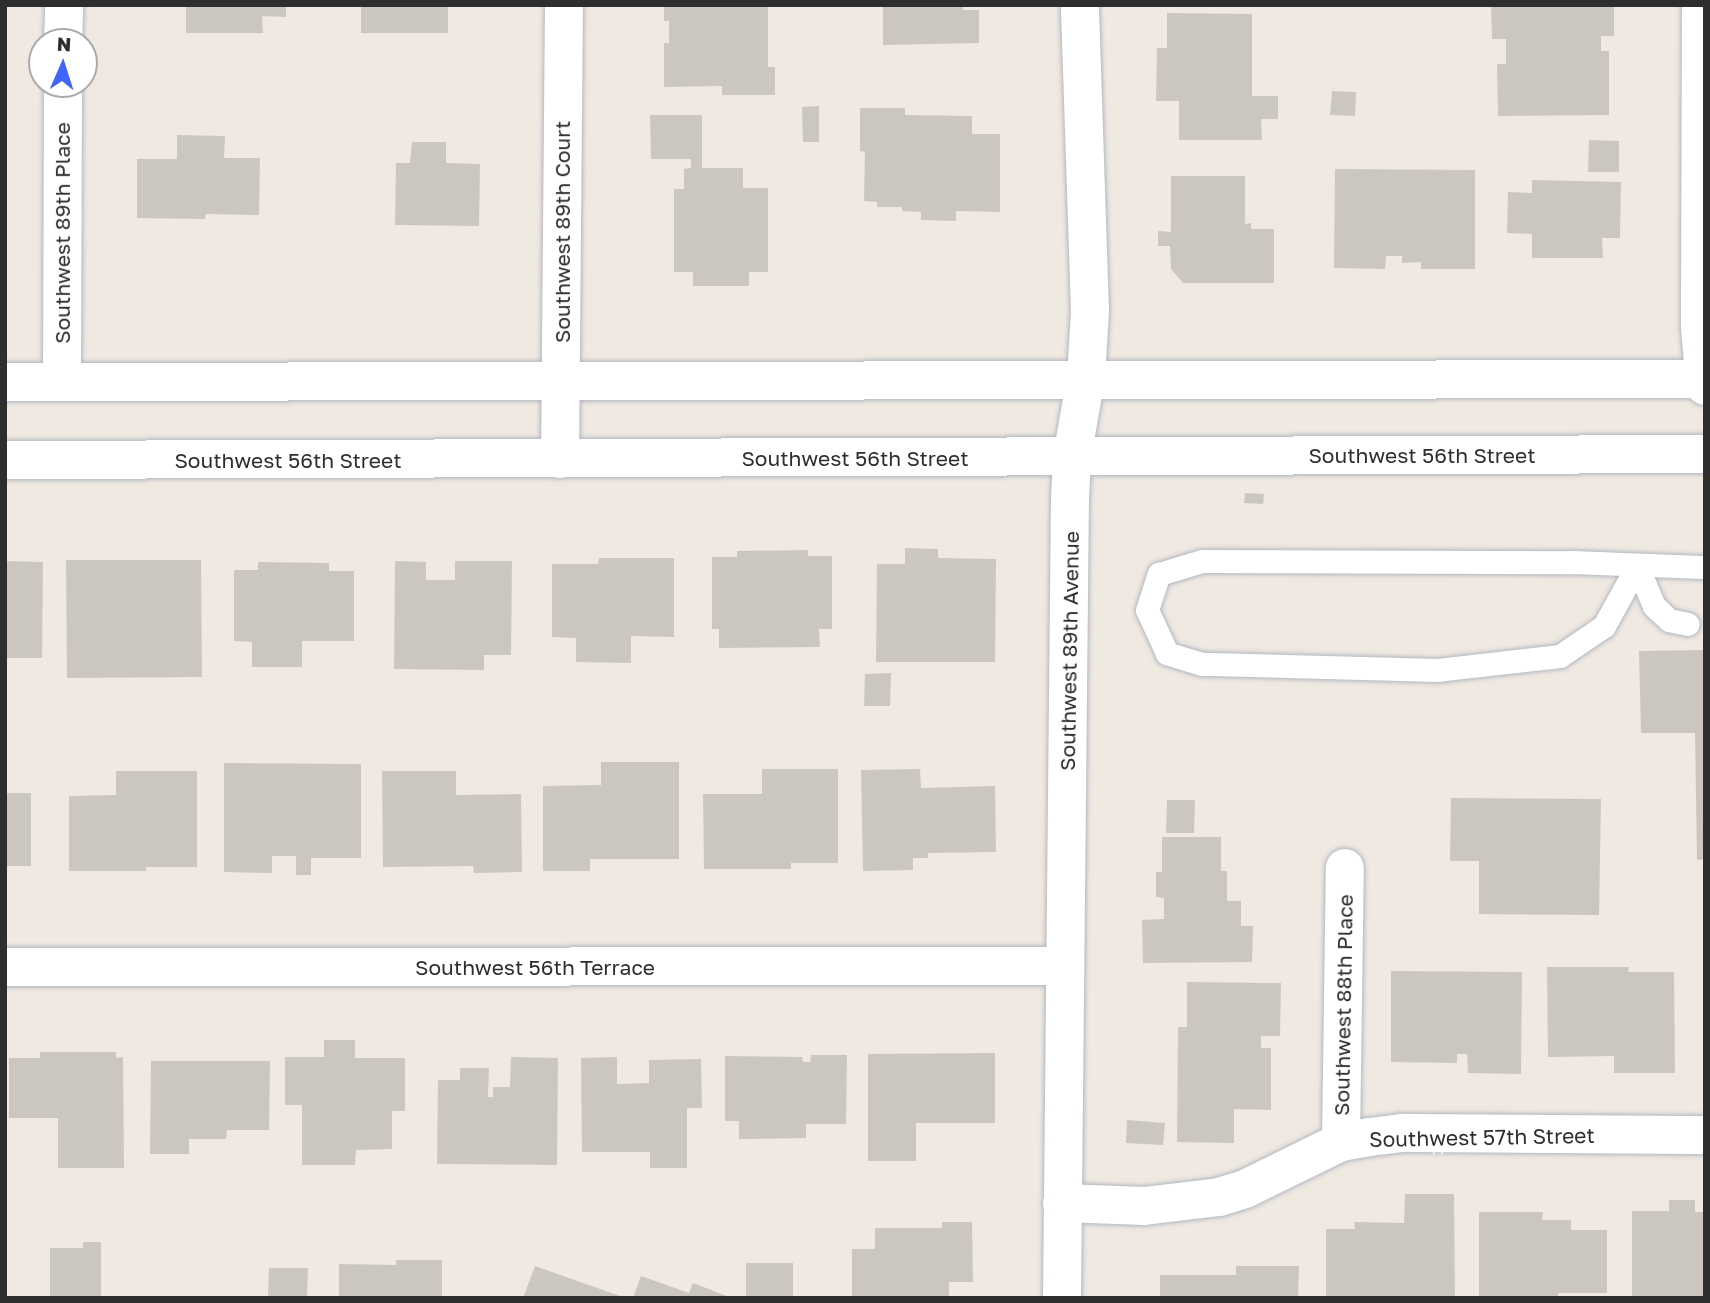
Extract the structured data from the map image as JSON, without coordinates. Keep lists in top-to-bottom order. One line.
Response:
{"streets":{"street":["Southwest 89th Court","Southwest 89th Place","Southwest 56th Street","Southwest 89th Avenue","Southwest 56th Terrace","Southwest 88th Place","Southwest 57th Street"]},"crossings":[["Southwest 89th Court","Southwest 56th Street"],["Southwest 56th Street","Southwest 89th Avenue"],["Southwest 89th Avenue","Southwest 56th Terrace"],["Southwest 89th Avenue","Southwest 57th Street"],["Southwest 88th Place","Southwest 57th Street"]],"north":"top"}
